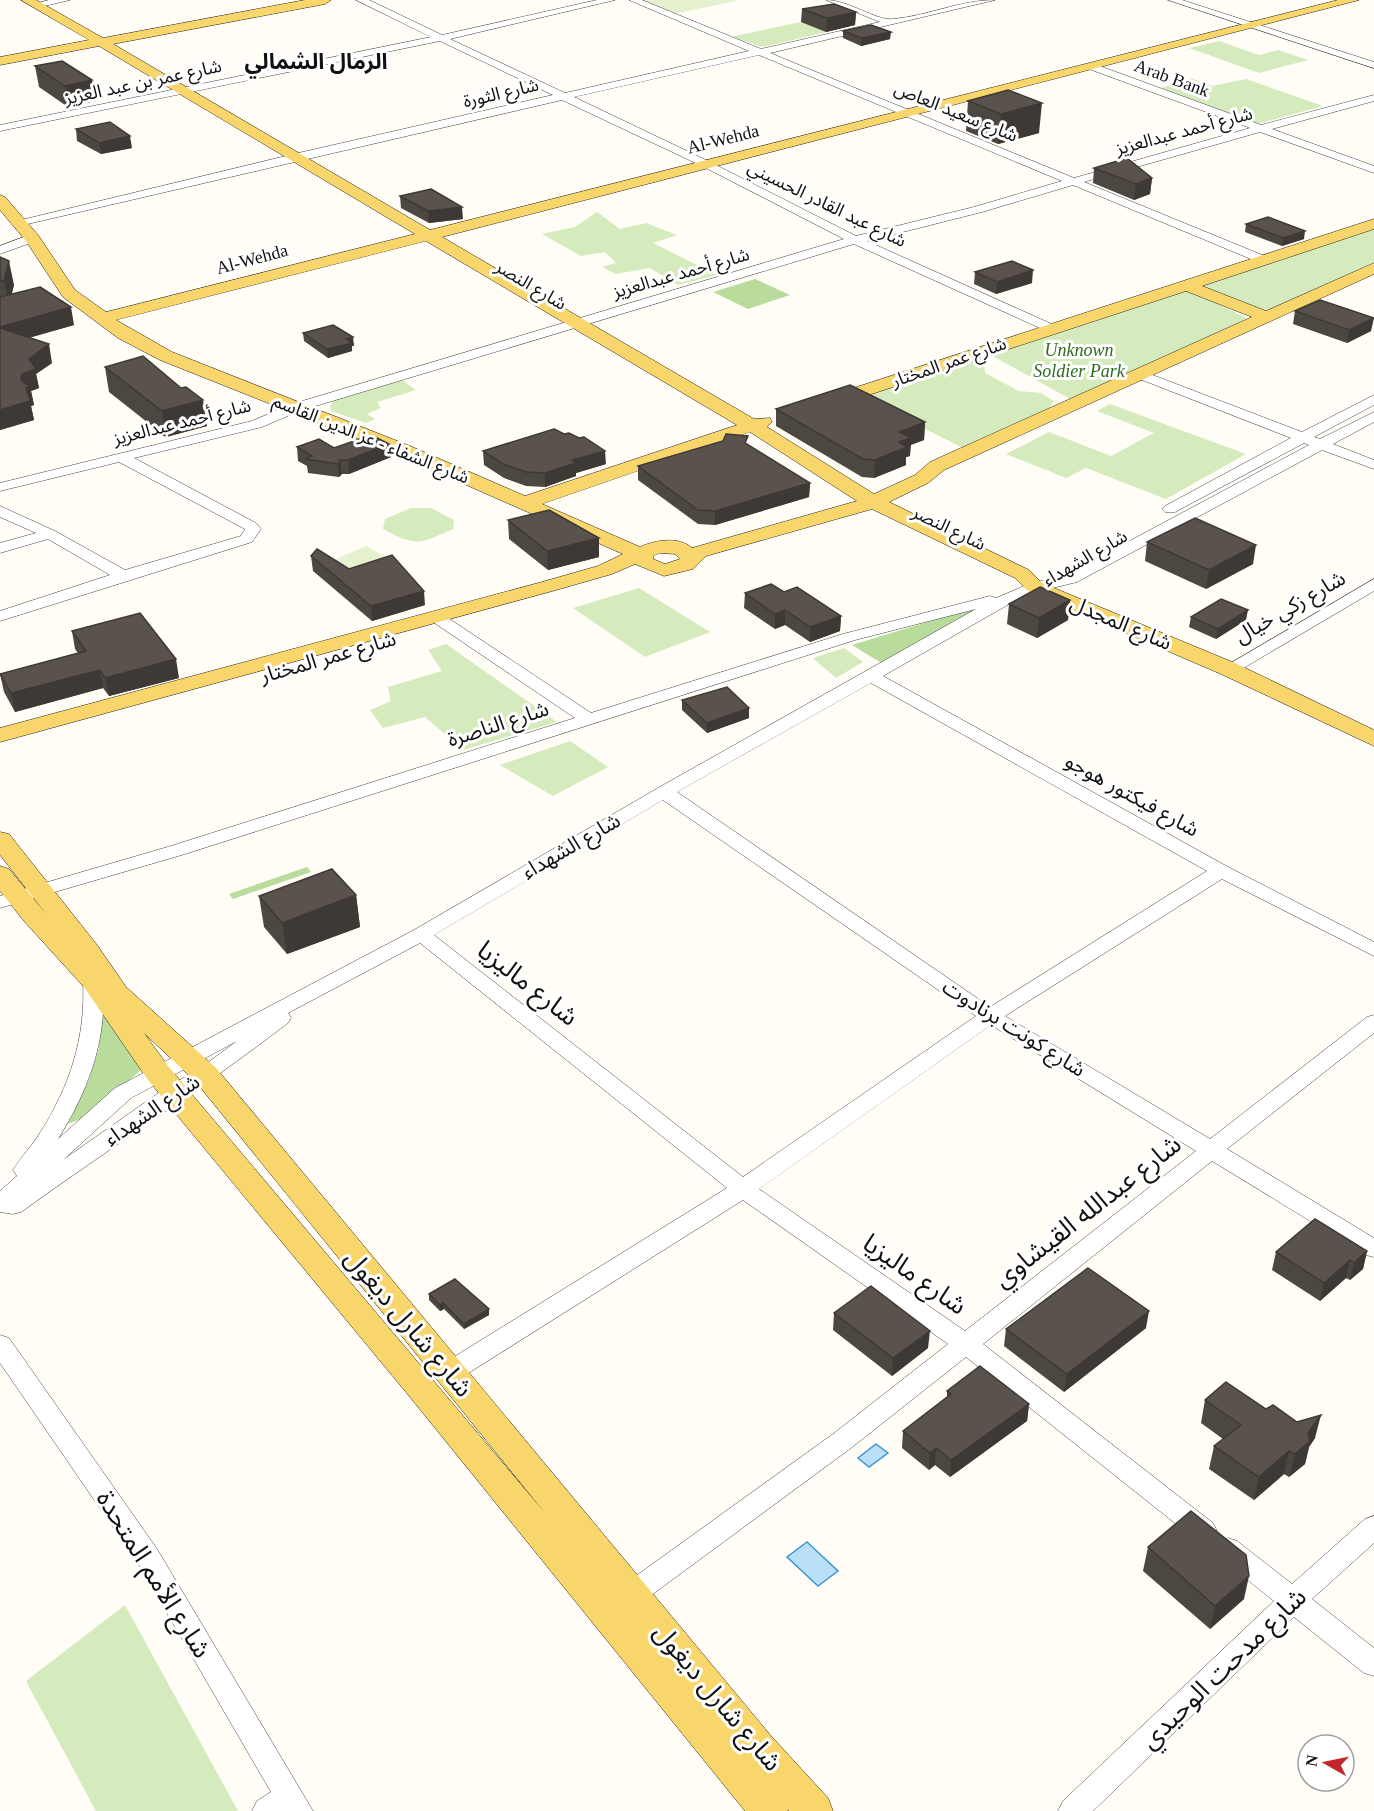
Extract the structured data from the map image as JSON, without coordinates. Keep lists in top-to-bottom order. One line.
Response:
{"streets":{"main road":["Al-Wehda","شارع النصر","شارع عمر المختار","شارع الشفاء - عز الدين القاسم","شارع المجدل","شارع شارل ديغول"],"street":["Arab Bank","شارع عمر بن عبد العزيز","شارع الثورة","شارع سعيد العاص","شارع أحمد عبدالعزيز","شارع عبد القادر الحسيني","شارع الشهداء","شارع زكي خيال","شارع الناصرة","شارع فيكتور هوجو","شارع ماليزيا","شارع كونت برنادوت","شارع عبدالله القيشاوي","شارع الأمم المتحدة","شارع مدحت الوحيدي"]},"crossings":[["Arab Bank","شارع أحمد عبدالعزيز"],["Arab Bank","Al-Wehda"],["شارع عمر بن عبد العزيز","شارع عبد القادر الحسيني"],["شارع عمر بن عبد العزيز","شارع النصر"],["شارع الثورة","شارع سعيد العاص"],["شارع الثورة","شارع عبد القادر الحسيني"],["شارع الثورة","شارع النصر"],["شارع الثورة","شارع الشفاء - عز الدين القاسم"],["شارع سعيد العاص","شارع أحمد عبدالعزيز"],["شارع سعيد العاص","Al-Wehda"],["شارع سعيد العاص","شارع عمر المختار"],["شارع أحمد عبدالعزيز","شارع عبد القادر الحسيني"],["شارع أحمد عبدالعزيز","شارع النصر"],["شارع أحمد عبدالعزيز","شارع الشفاء - عز الدين القاسم"],["Al-Wehda","شارع عبد القادر الحسيني"],["Al-Wehda","شارع النصر"],["Al-Wehda","شارع الشفاء - عز الدين القاسم"],["شارع عبد القادر الحسيني","شارع عمر المختار"],["شارع النصر","شارع المجدل"],["شارع الشهداء","شارع المجدل"],["شارع الشهداء","شارع فيكتور هوجو"],["شارع الشهداء","شارع ماليزيا"],["شارع الشهداء","شارع كونت برنادوت"],["شارع الشهداء","شارع شارل ديغول"],["شارع زكي خيال","شارع المجدل"],["شارع الناصرة","شارع شارل ديغول"],["شارع ماليزيا","شارع عبدالله القيشاوي"],["شارع ماليزيا","شارع مدحت الوحيدي"],["شارع كونت برنادوت","شارع عبدالله القيشاوي"],["شارع عبدالله القيشاوي","شارع شارل ديغول"]],"districts":["الرمال الشمالي"],"parks":["Unknown Soldier Park"],"north":"left"}
